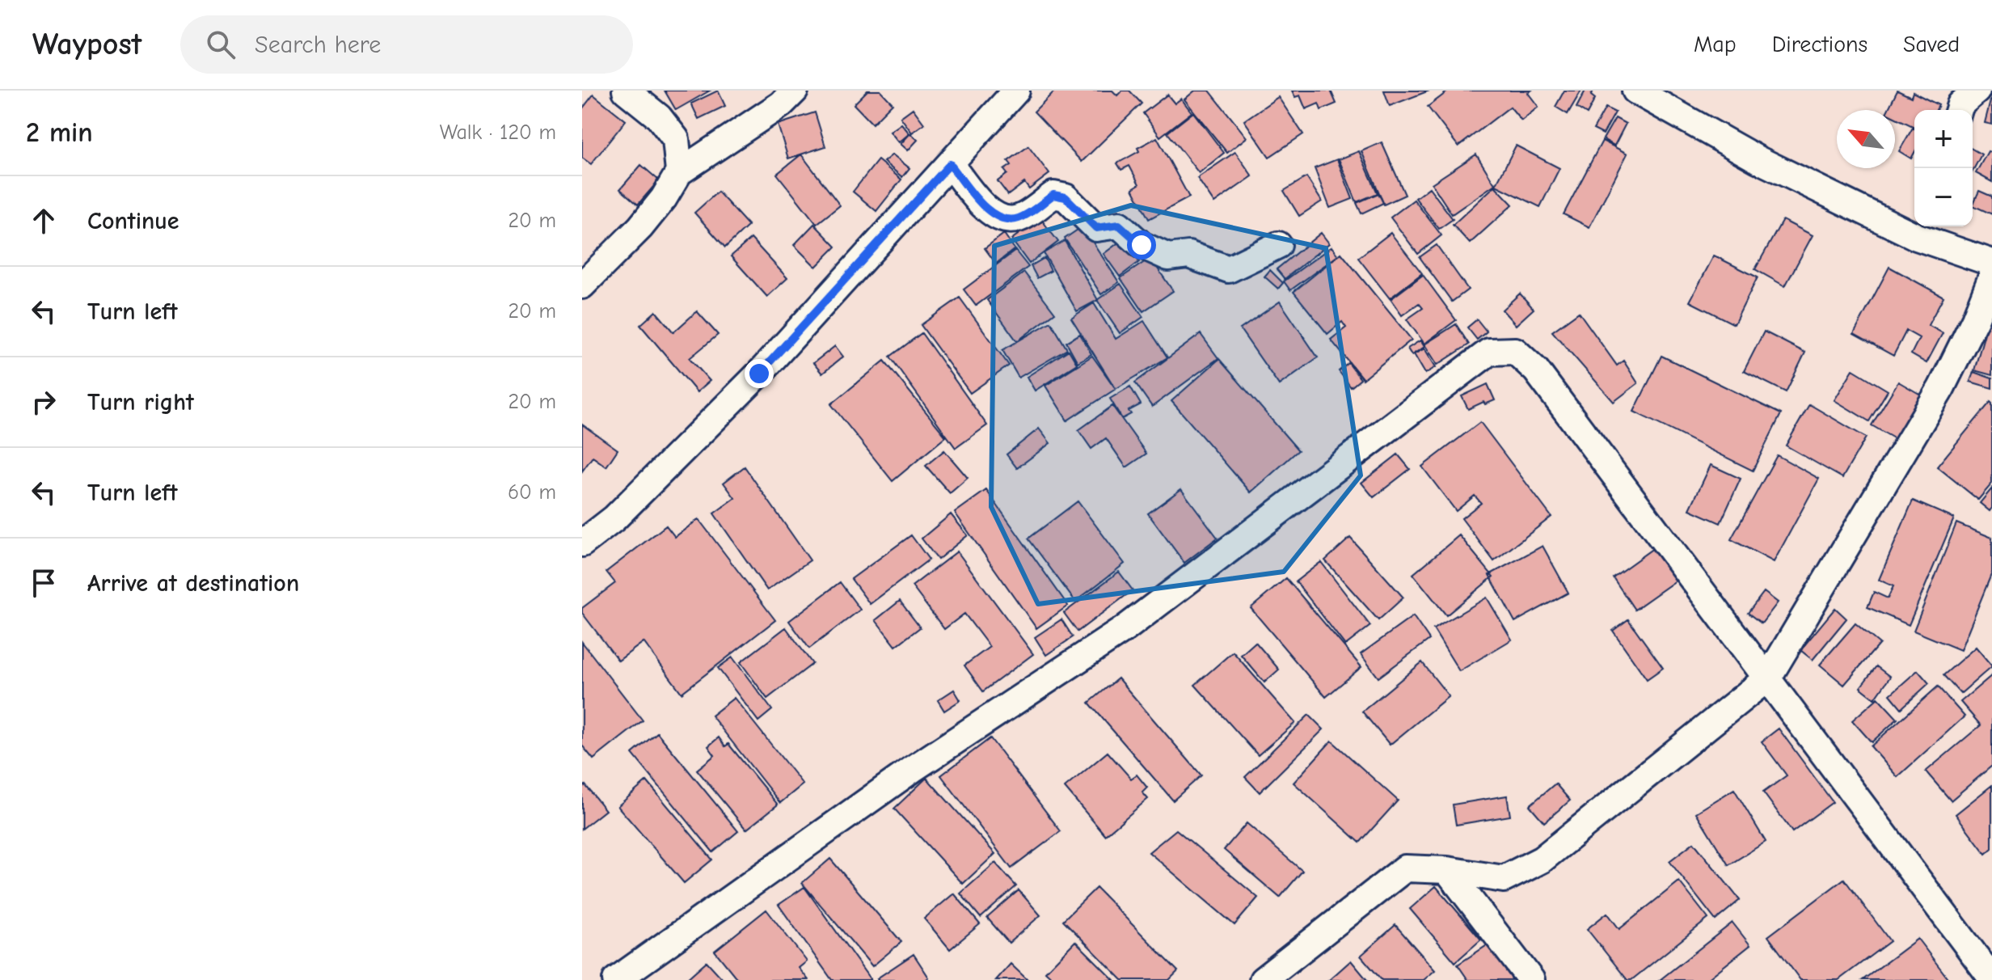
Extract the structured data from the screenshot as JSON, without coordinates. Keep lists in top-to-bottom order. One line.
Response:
{"north":"top left","page":{"header":"Waypost","search":"Search here","nav":["Map","Directions","Saved"],"heading":["2 min","Walk · 120 m"],"map_buttons":["+","−"],"list":[["Continue","20 m"],["Turn left","20 m"],["Turn right","20 m"],["Turn left","60 m"],"Arrive at destination"]}}
